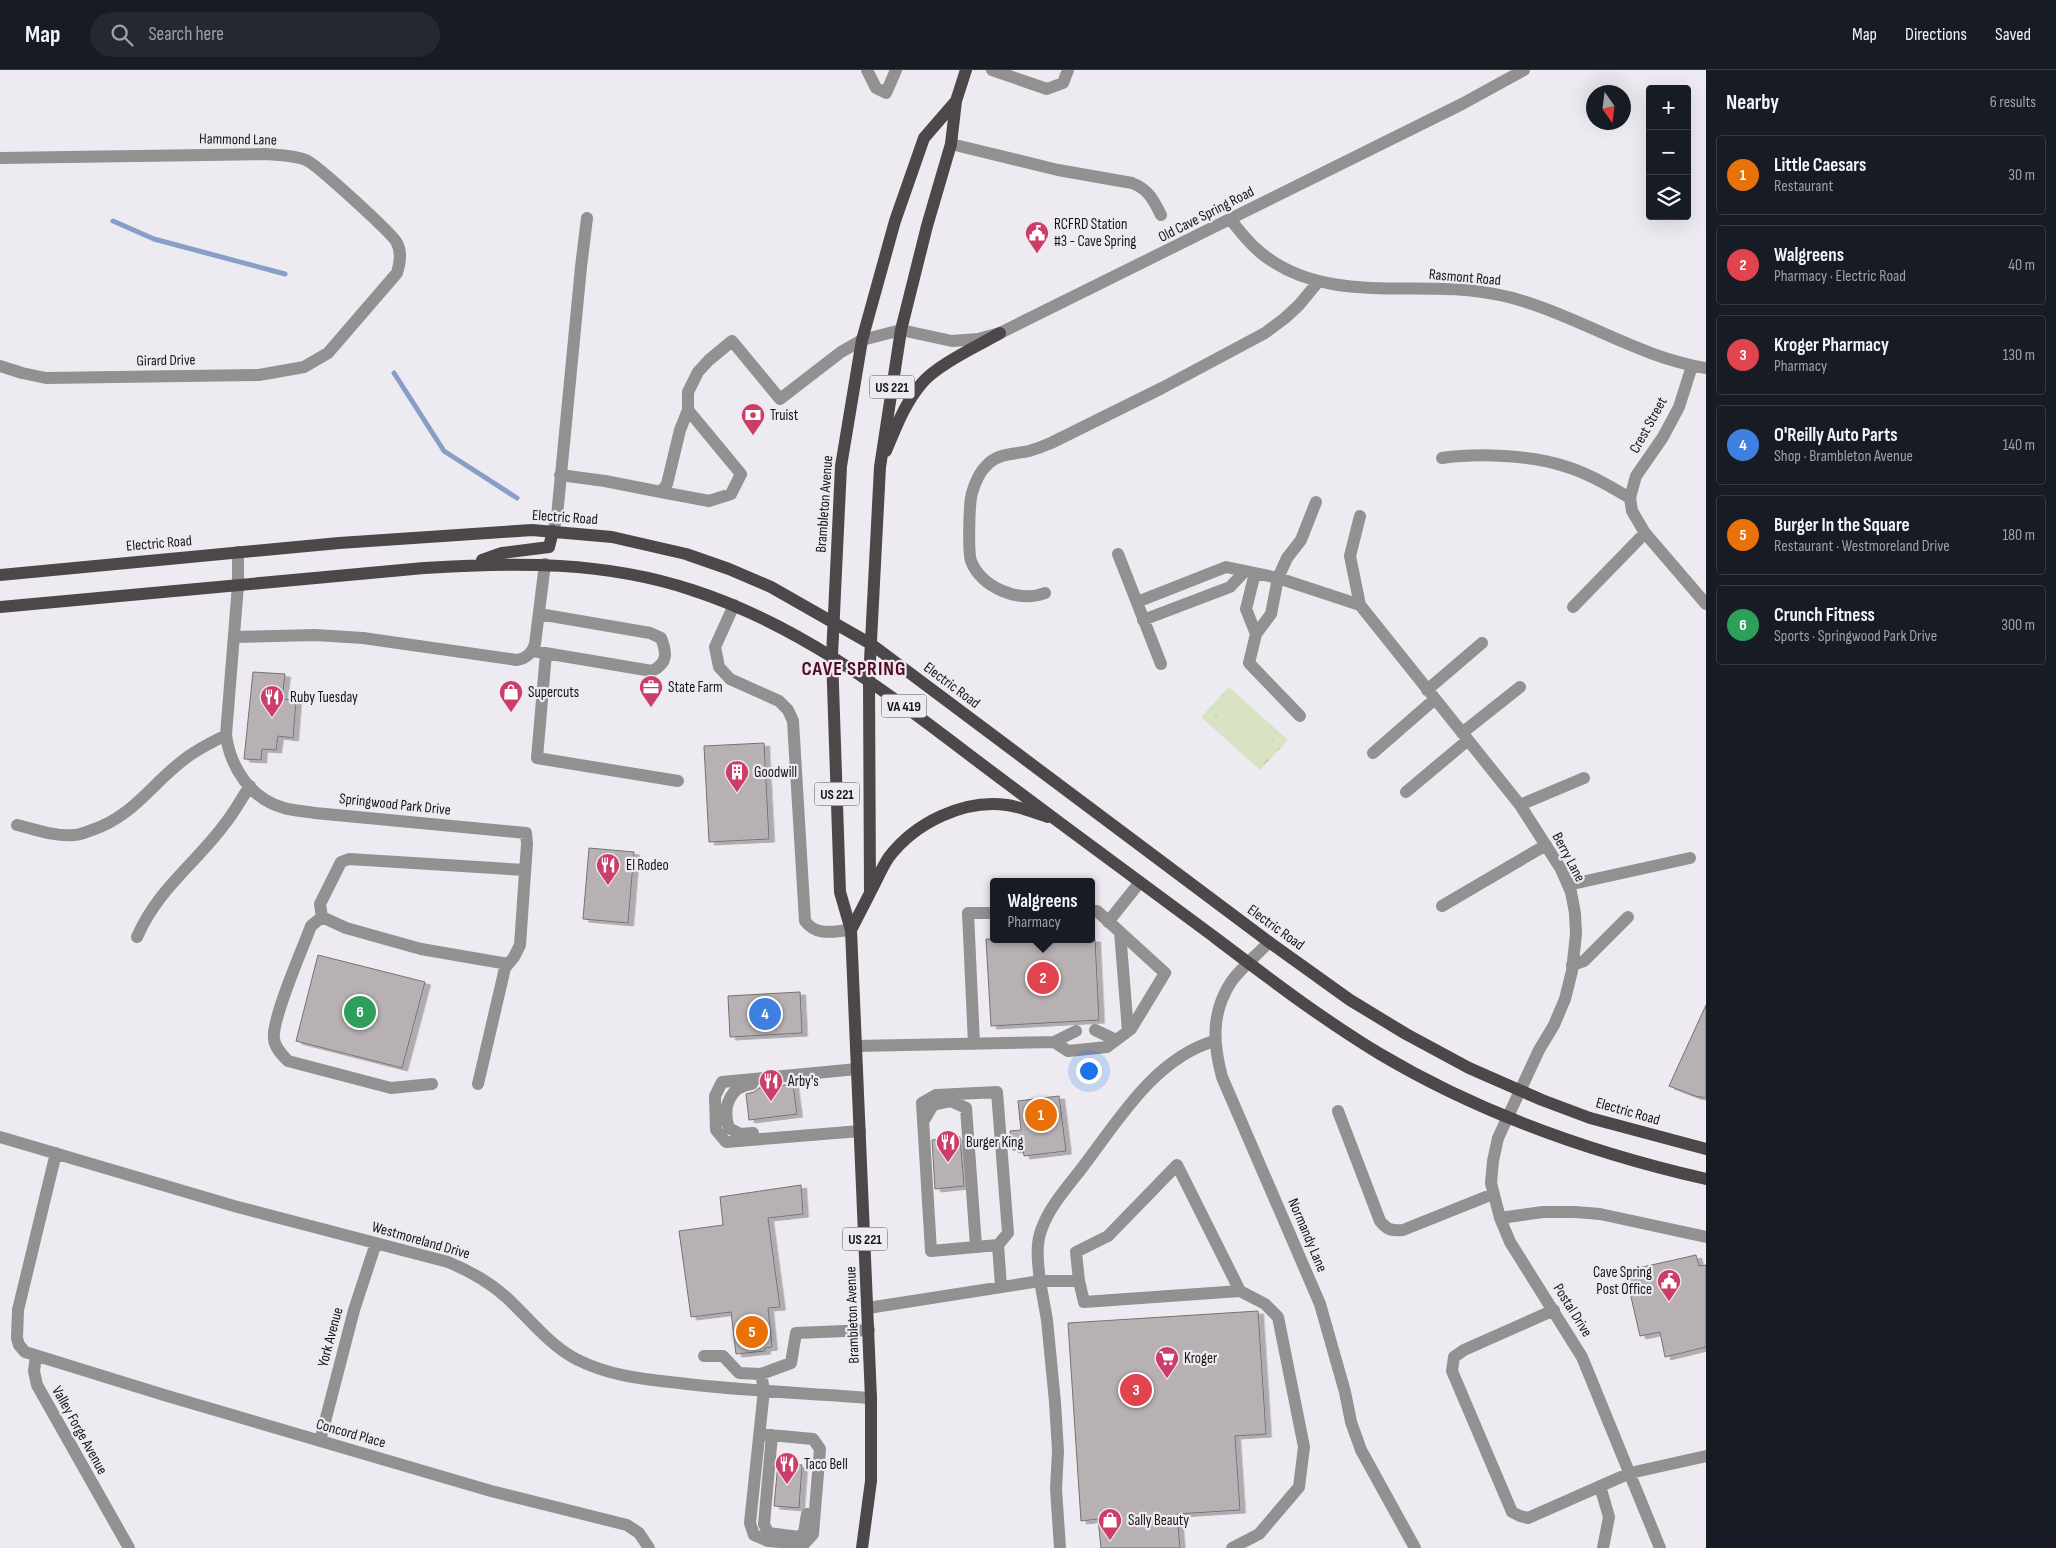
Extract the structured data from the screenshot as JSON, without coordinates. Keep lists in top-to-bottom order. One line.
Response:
{"streets":{"main road":["US 221","Brambleton Avenue","Electric Road","VA 419"],"street":["Hammond Lane","Old Cave Spring Road","Rasmont Road","Girard Drive","Crest Street","Springwood Park Drive","Berry Lane","Normandy Lane","Westmoreland Drive","Postal Drive","York Avenue","Valley Forge Avenue","Concord Place"]},"crossings":[["Hammond Lane","Girard Drive"],["Old Cave Spring Road","Rasmont Road"],["Old Cave Spring Road","Brambleton Avenue"],["Rasmont Road","Crest Street"],["Brambleton Avenue","Electric Road"],["Brambleton Avenue","VA 419"],["Brambleton Avenue","Westmoreland Drive"],["Electric Road","Springwood Park Drive"],["Electric Road","Berry Lane"],["Electric Road","Normandy Lane"],["Electric Road","Postal Drive"],["VA 419","Springwood Park Drive"],["VA 419","Normandy Lane"],["VA 419","Postal Drive"],["Berry Lane","Postal Drive"],["Westmoreland Drive","York Avenue"],["York Avenue","Concord Place"],["Valley Forge Avenue","Concord Place"]],"districts":["CAVE SPRING"],"places":{"public building":["RCFRD Station #3 - Cave Spring","Cave Spring Post Office"],"bank":["Truist"],"office":["State Farm"],"shop":["Supercuts","Sally Beauty"],"restaurant":["Ruby Tuesday","El Rodeo","Arby's","Burger King","Taco Bell"],"building":["Goodwill"],"supermarket":["Kroger"]},"north":"bottom","page":{"header":"Map","search":"Search here","nav":["Map","Directions","Saved"],"heading":["Nearby","6 results"],"map_buttons":["+","−"],"list":[{"mark":"1","name":"Little Caesars","note":"Restaurant","value":"30 m"},{"mark":"2","name":"Walgreens","note":"Pharmacy · Electric Road","value":"40 m"},{"mark":"3","name":"Kroger Pharmacy","note":"Pharmacy","value":"130 m"},{"mark":"4","name":"O'Reilly Auto Parts","note":"Shop · Brambleton Avenue","value":"140 m"},{"mark":"5","name":"Burger In the Square","note":"Restaurant · Westmoreland Drive","value":"180 m"},{"mark":"6","name":"Crunch Fitness","note":"Sports · Springwood Park Drive","value":"300 m"}],"popup":["Walgreens","Pharmacy"],"pins":["2","6","4","1","5","3"]}}
